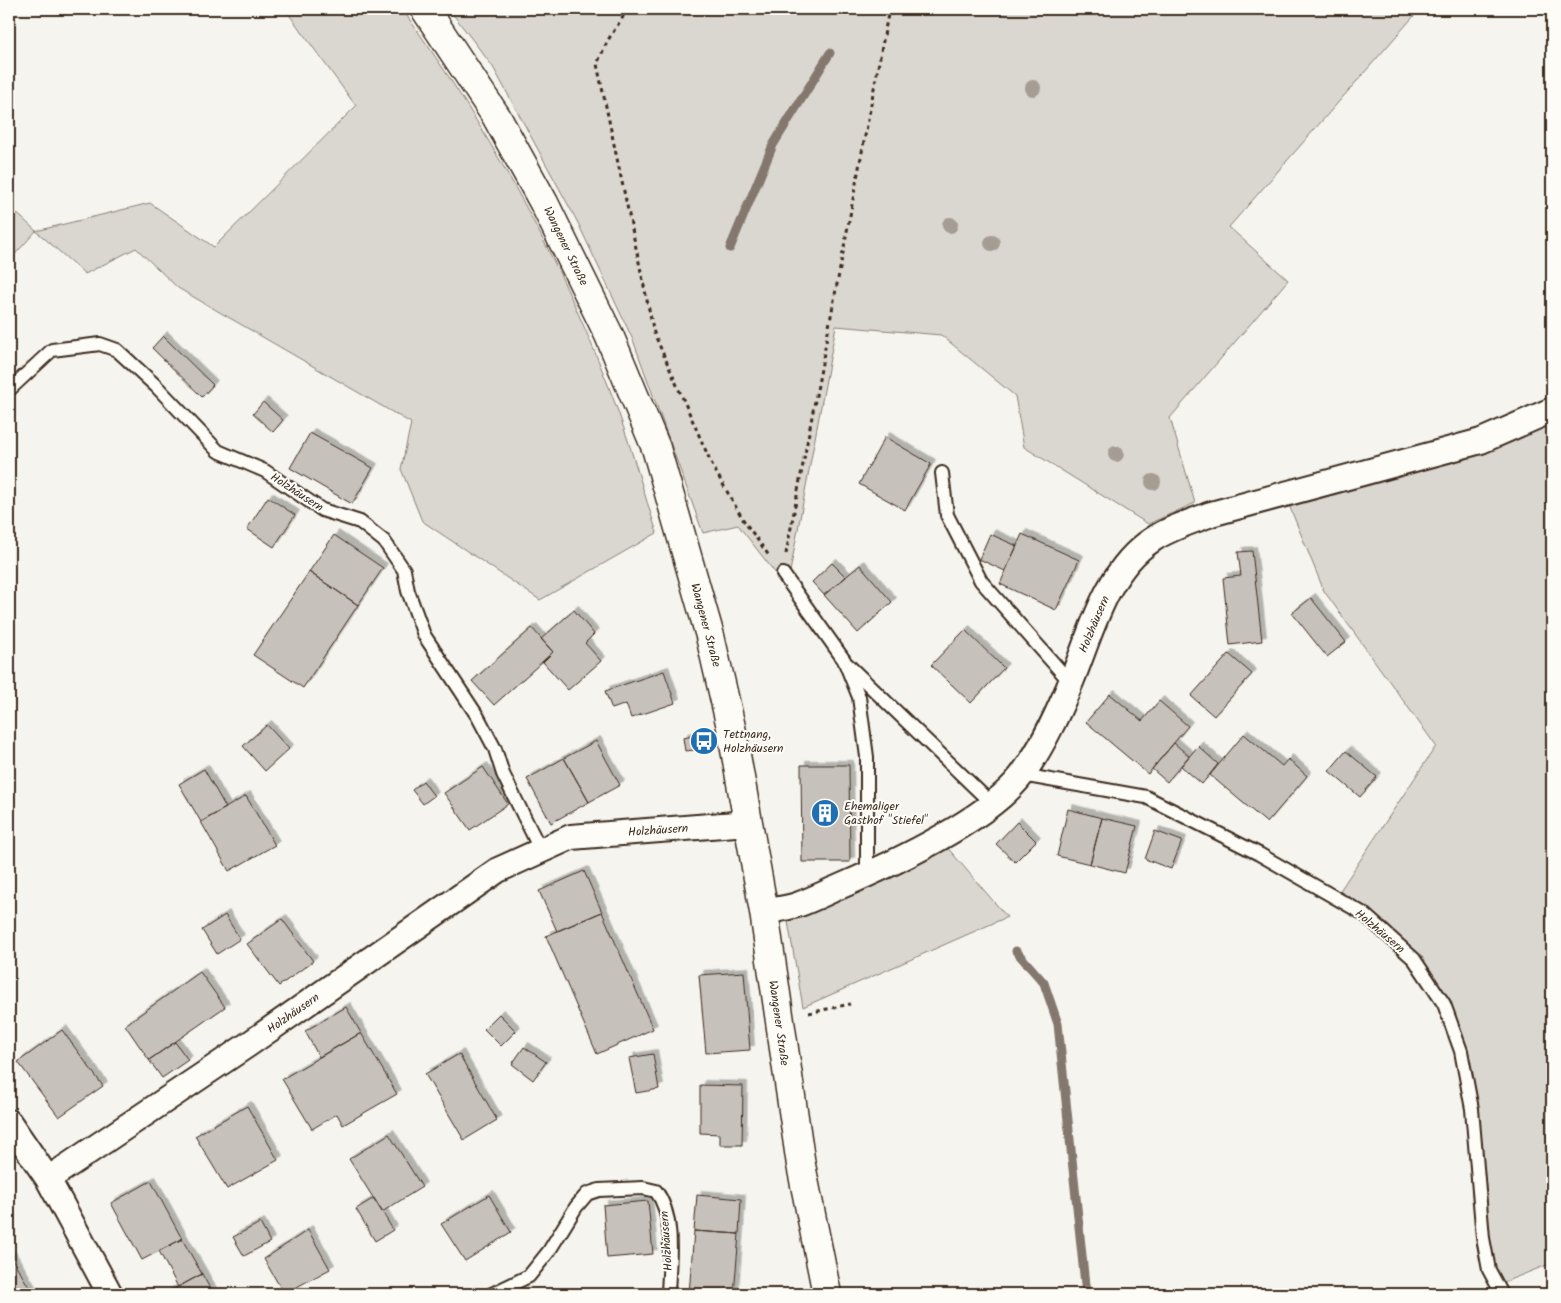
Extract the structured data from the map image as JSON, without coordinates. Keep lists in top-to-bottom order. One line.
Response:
{"streets":{"main road":["Wangener Straße"],"street":["Holzhäusern"]},"crossings":[["Wangener Straße","Holzhäusern"]],"places":{"bus stop":["Tettnang, Holzhäusern"],"building":["Ehemaliger Gasthof \"Stiefel\""]}}
